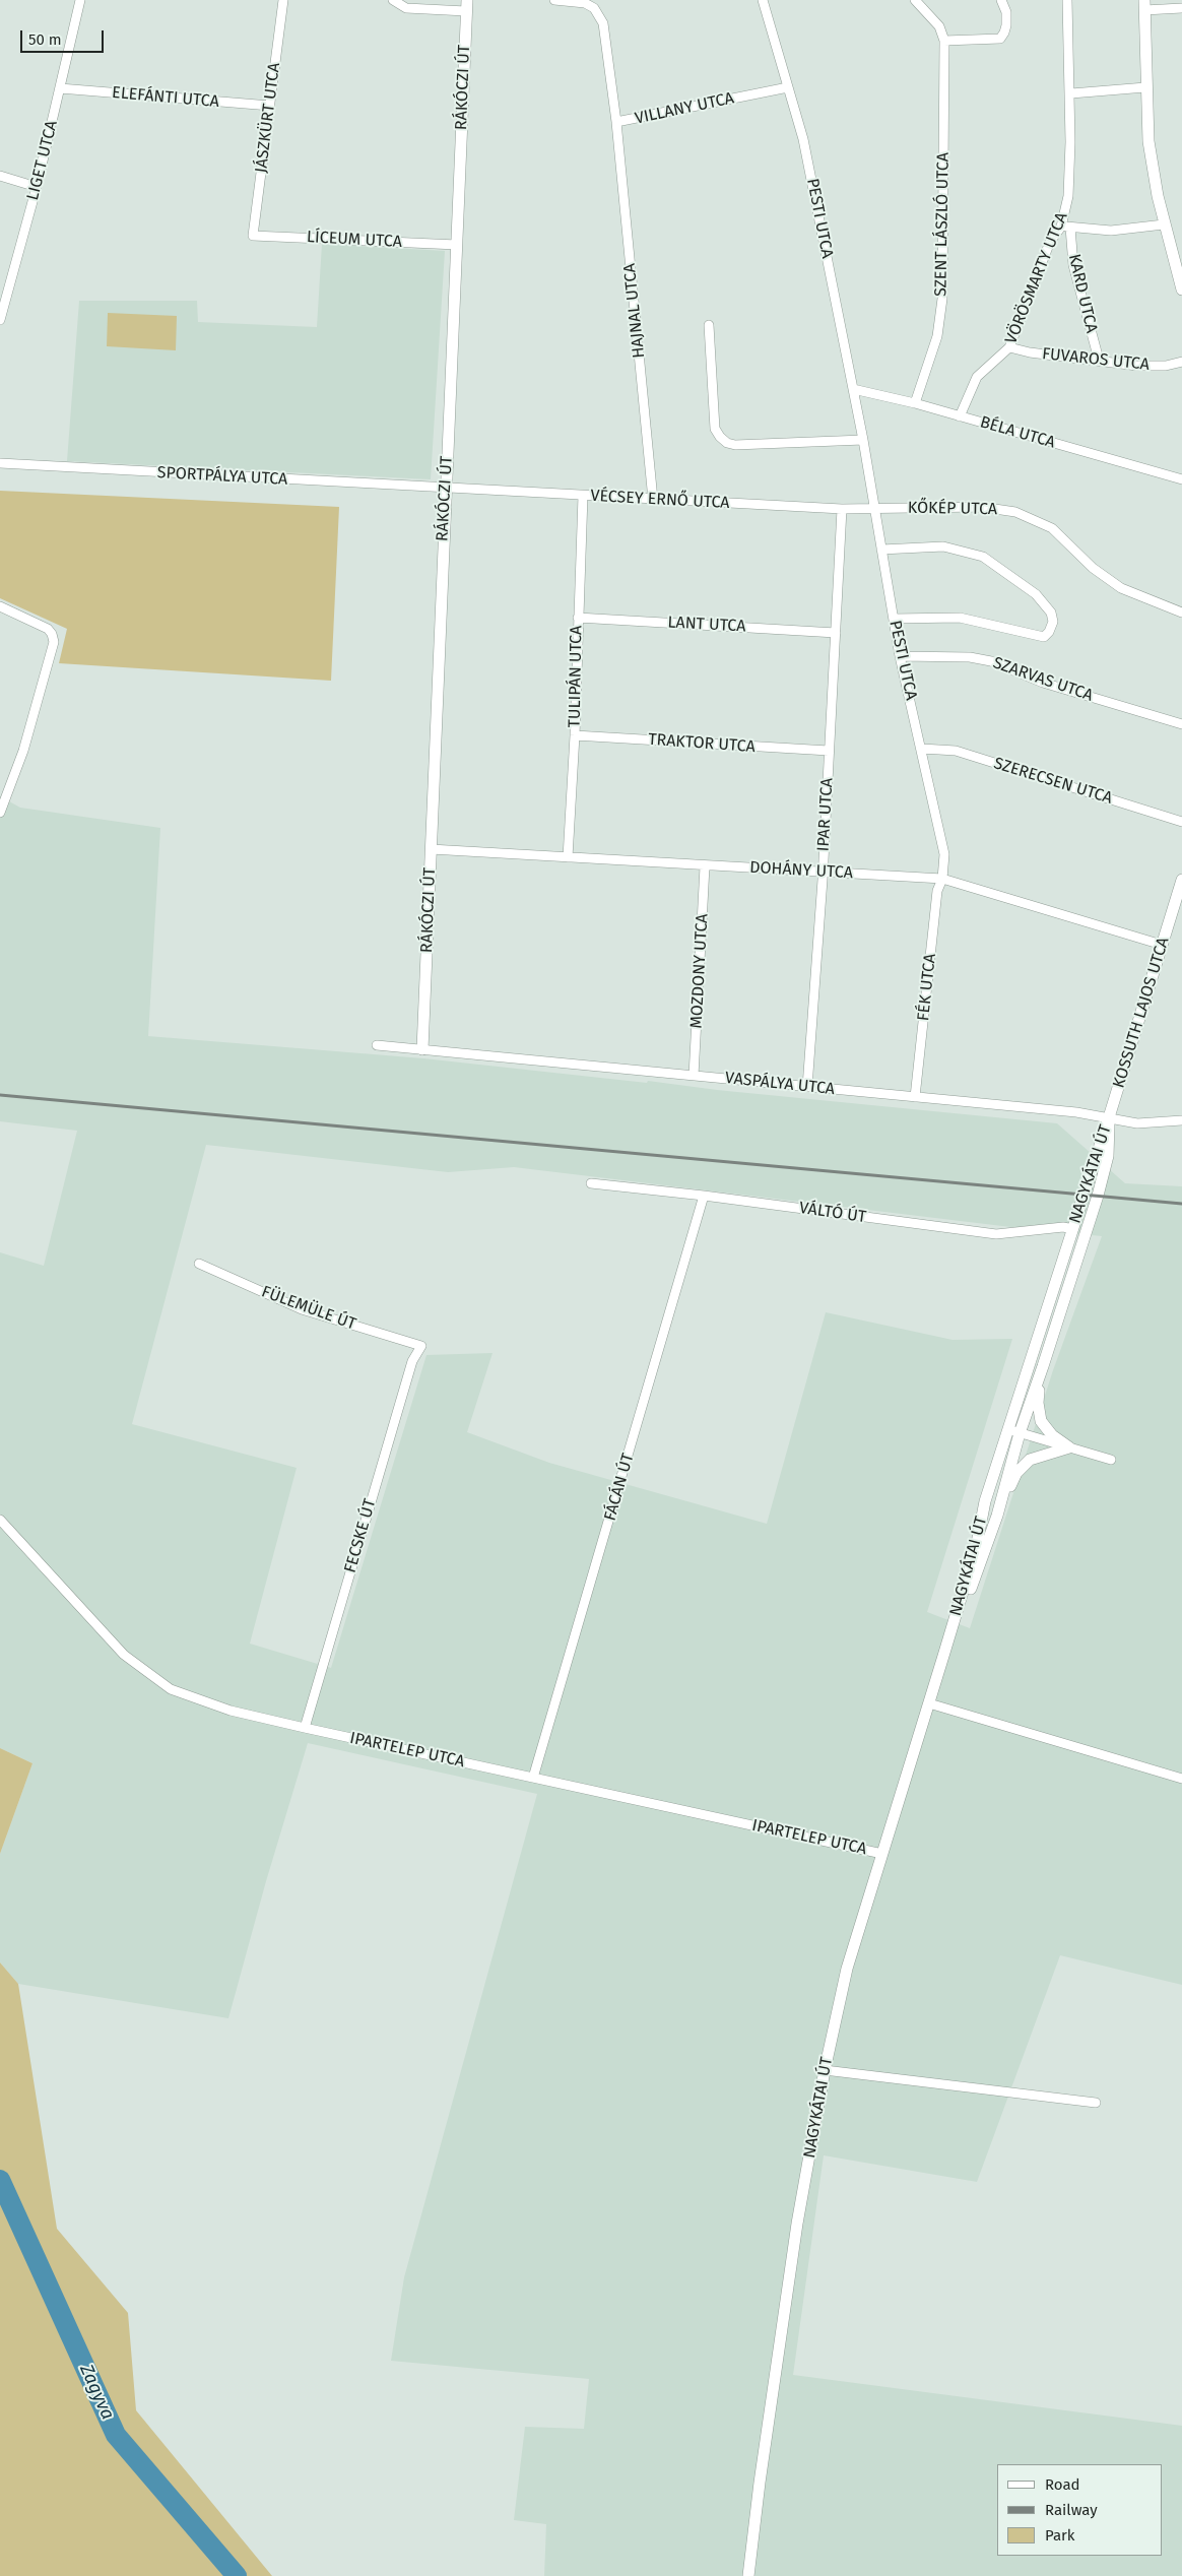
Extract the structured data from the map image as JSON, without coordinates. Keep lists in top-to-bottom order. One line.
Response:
{"streets":{"street":["RÁKÓCZI ÚT","ELEFÁNTI UTCA","VILLANY UTCA","JÁSZKÜRT UTCA","LIGET UTCA","PESTI UTCA","SZENT LÁSZLÓ UTCA","LÍCEUM UTCA","VÖRÖSMARTY UTCA","KARD UTCA","HAJNAL UTCA","FUVAROS UTCA","BÉLA UTCA","SPORTPÁLYA UTCA","VÉCSEY ERNŐ UTCA","KŐKÉP UTCA","LANT UTCA","TULIPÁN UTCA","SZARVAS UTCA","TRAKTOR UTCA","SZERECSEN UTCA","IPAR UTCA","DOHÁNY UTCA","MOZDONY UTCA","FÉK UTCA","KOSSUTH LAJOS UTCA","VASPÁLYA UTCA","NAGYKÁTAI ÚT","VÁLTÓ ÚT","FÜLEMÜLE ÚT","FÁCÁN ÚT","FECSKE ÚT","IPARTELEP UTCA"]},"crossings":[["RÁKÓCZI ÚT","LÍCEUM UTCA"],["RÁKÓCZI ÚT","SPORTPÁLYA UTCA"],["RÁKÓCZI ÚT","VÉCSEY ERNŐ UTCA"],["RÁKÓCZI ÚT","DOHÁNY UTCA"],["RÁKÓCZI ÚT","VASPÁLYA UTCA"],["ELEFÁNTI UTCA","JÁSZKÜRT UTCA"],["ELEFÁNTI UTCA","LIGET UTCA"],["VILLANY UTCA","PESTI UTCA"],["VILLANY UTCA","HAJNAL UTCA"],["JÁSZKÜRT UTCA","LÍCEUM UTCA"],["PESTI UTCA","BÉLA UTCA"],["PESTI UTCA","VÉCSEY ERNŐ UTCA"],["PESTI UTCA","KŐKÉP UTCA"],["PESTI UTCA","SZARVAS UTCA"],["PESTI UTCA","SZERECSEN UTCA"],["PESTI UTCA","DOHÁNY UTCA"],["PESTI UTCA","FÉK UTCA"],["SZENT LÁSZLÓ UTCA","BÉLA UTCA"],["VÖRÖSMARTY UTCA","KARD UTCA"],["VÖRÖSMARTY UTCA","FUVAROS UTCA"],["VÖRÖSMARTY UTCA","BÉLA UTCA"],["KARD UTCA","FUVAROS UTCA"],["HAJNAL UTCA","VÉCSEY ERNŐ UTCA"],["SPORTPÁLYA UTCA","VÉCSEY ERNŐ UTCA"],["VÉCSEY ERNŐ UTCA","KŐKÉP UTCA"],["VÉCSEY ERNŐ UTCA","TULIPÁN UTCA"],["VÉCSEY ERNŐ UTCA","IPAR UTCA"],["LANT UTCA","TULIPÁN UTCA"],["LANT UTCA","IPAR UTCA"],["TULIPÁN UTCA","TRAKTOR UTCA"],["TULIPÁN UTCA","DOHÁNY UTCA"],["TRAKTOR UTCA","IPAR UTCA"],["IPAR UTCA","DOHÁNY UTCA"],["IPAR UTCA","VASPÁLYA UTCA"],["DOHÁNY UTCA","MOZDONY UTCA"],["DOHÁNY UTCA","FÉK UTCA"],["DOHÁNY UTCA","KOSSUTH LAJOS UTCA"],["MOZDONY UTCA","VASPÁLYA UTCA"],["FÉK UTCA","VASPÁLYA UTCA"],["KOSSUTH LAJOS UTCA","VASPÁLYA UTCA"],["KOSSUTH LAJOS UTCA","NAGYKÁTAI ÚT"],["VASPÁLYA UTCA","NAGYKÁTAI ÚT"],["NAGYKÁTAI ÚT","VÁLTÓ ÚT"],["NAGYKÁTAI ÚT","IPARTELEP UTCA"],["VÁLTÓ ÚT","FÁCÁN ÚT"],["FÜLEMÜLE ÚT","FECSKE ÚT"],["FÁCÁN ÚT","IPARTELEP UTCA"],["FECSKE ÚT","IPARTELEP UTCA"]],"water":["Zagyva"],"legend":["Road","Railway","Park"],"scale_bar":"50 m"}
